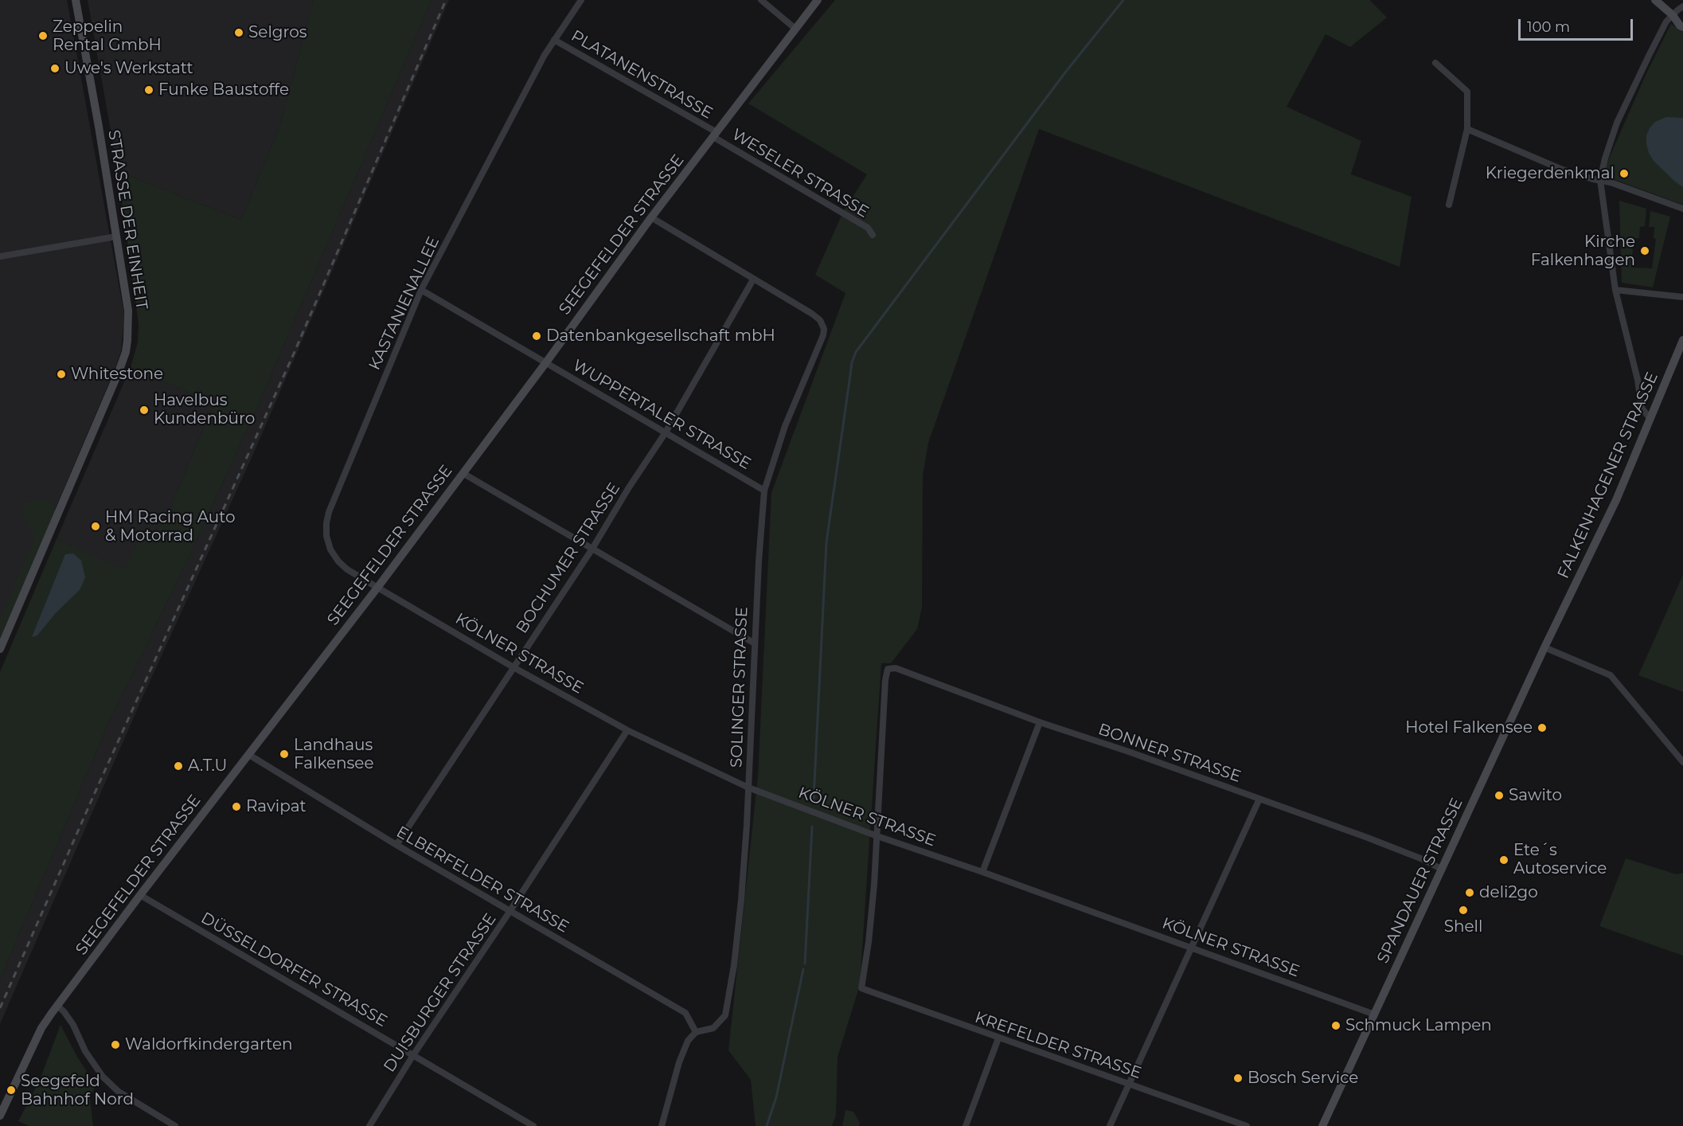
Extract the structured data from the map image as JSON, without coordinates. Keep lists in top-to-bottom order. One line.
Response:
{"streets":{"street":["PLATANENSTRASSE","WESELER STRASSE","STRASSE DER EINHEIT","SEEGEFELDER STRASSE","KASTANIENALLEE","WUPPERTALER STRASSE","FALKENHAGENER STRASSE","BOCHUMER STRASSE","KÖLNER STRASSE","SOLINGER STRASSE","BONNER STRASSE","ELBERFELDER STRASSE","SPANDAUER STRASSE","DÜSSELDORFER STRASSE","DUISBURGER STRASSE","KREFELDER STRASSE"]},"crossings":[["PLATANENSTRASSE","WESELER STRASSE"],["PLATANENSTRASSE","SEEGEFELDER STRASSE"],["PLATANENSTRASSE","KASTANIENALLEE"],["WESELER STRASSE","SEEGEFELDER STRASSE"],["SEEGEFELDER STRASSE","KASTANIENALLEE"],["SEEGEFELDER STRASSE","WUPPERTALER STRASSE"],["SEEGEFELDER STRASSE","KÖLNER STRASSE"],["SEEGEFELDER STRASSE","ELBERFELDER STRASSE"],["SEEGEFELDER STRASSE","DÜSSELDORFER STRASSE"],["KASTANIENALLEE","WUPPERTALER STRASSE"],["KASTANIENALLEE","KÖLNER STRASSE"],["WUPPERTALER STRASSE","BOCHUMER STRASSE"],["WUPPERTALER STRASSE","SOLINGER STRASSE"],["FALKENHAGENER STRASSE","SPANDAUER STRASSE"],["BOCHUMER STRASSE","KÖLNER STRASSE"],["BOCHUMER STRASSE","SOLINGER STRASSE"],["BOCHUMER STRASSE","ELBERFELDER STRASSE"],["KÖLNER STRASSE","SOLINGER STRASSE"],["KÖLNER STRASSE","BONNER STRASSE"],["KÖLNER STRASSE","SPANDAUER STRASSE"],["KÖLNER STRASSE","DUISBURGER STRASSE"],["KÖLNER STRASSE","KREFELDER STRASSE"],["SOLINGER STRASSE","ELBERFELDER STRASSE"],["BONNER STRASSE","SPANDAUER STRASSE"],["BONNER STRASSE","KREFELDER STRASSE"],["ELBERFELDER STRASSE","DUISBURGER STRASSE"],["DÜSSELDORFER STRASSE","DUISBURGER STRASSE"]],"places":["Selgros","Zeppelin Rental GmbH","Uwe's Werkstatt","Funke Baustoffe","Kriegerdenkmal","Kirche Falkenhagen","Datenbankgesellschaft mbH","Whitestone","Havelbus Kundenbüro","HM Racing Auto & Motorrad","Hotel Falkensee","Landhaus Falkensee","A.T.U","Sawito","Ravipat","Ete´s Autoservice","deli2go","Shell","Schmuck Lampen","Waldorfkindergarten","Bosch Service","Seegefeld Bahnhof Nord"],"scale_bar":"100 m"}
